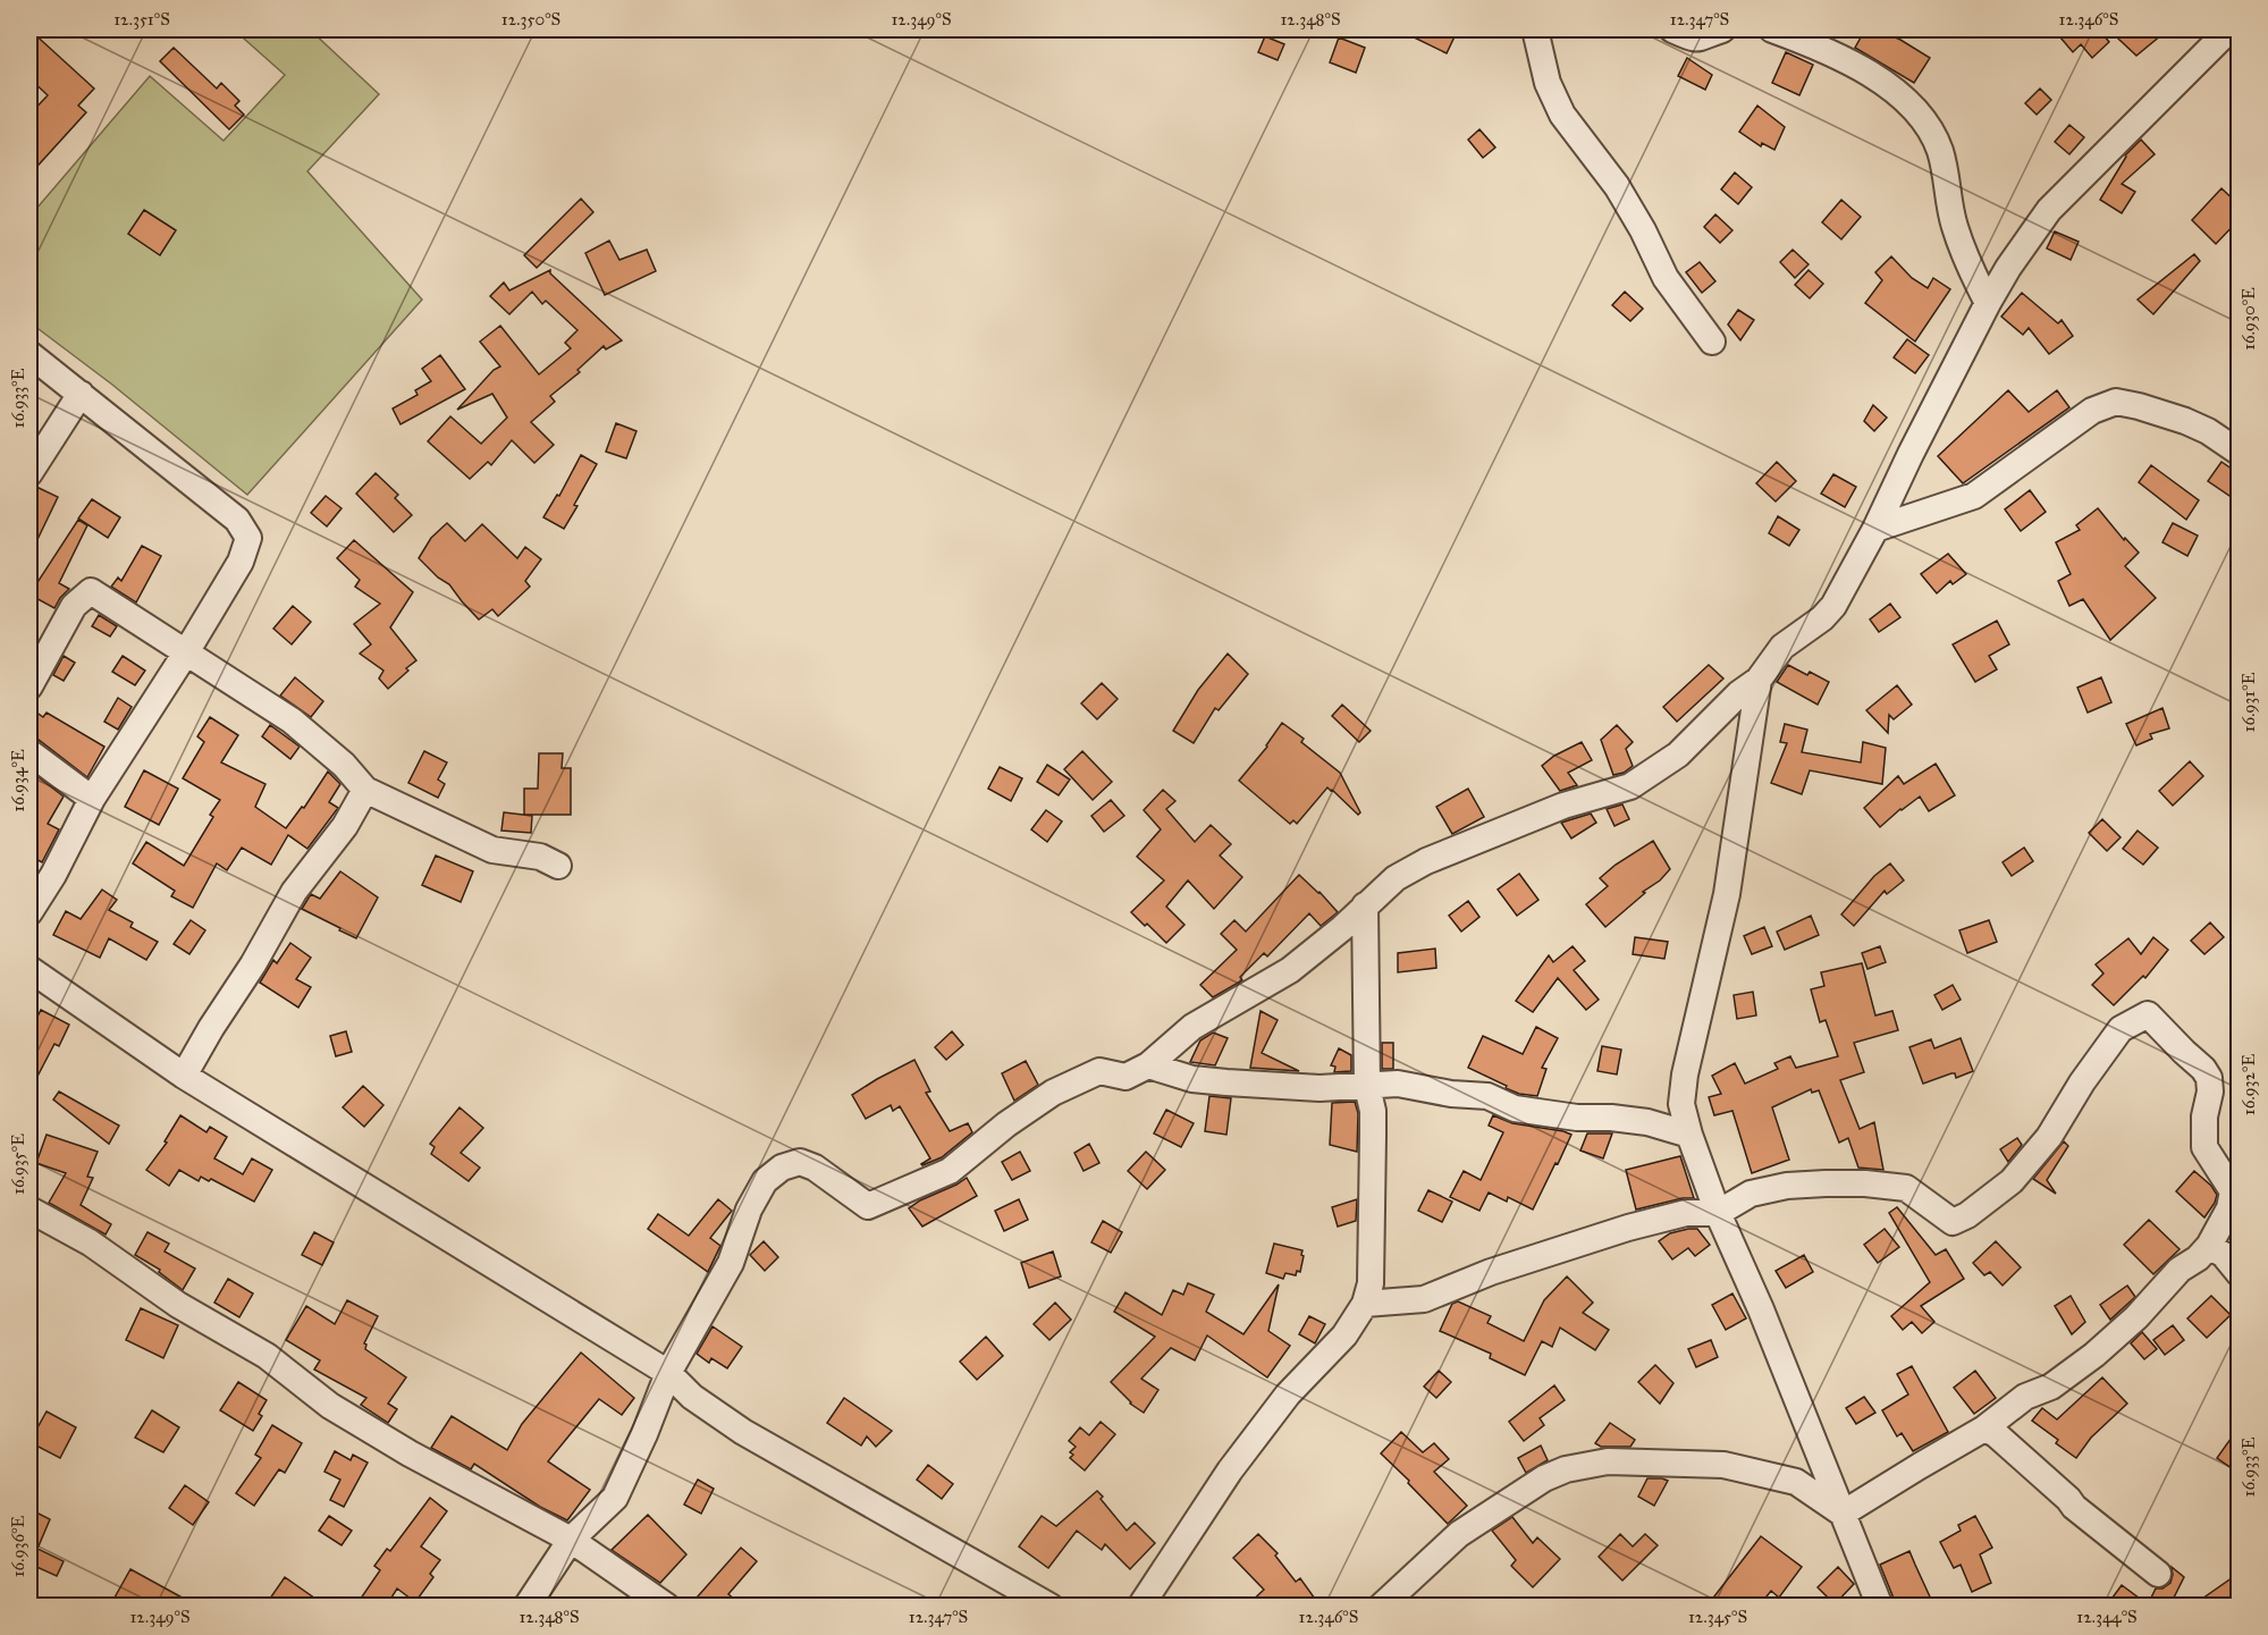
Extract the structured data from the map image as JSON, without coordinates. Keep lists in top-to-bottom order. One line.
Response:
{"coordinates":["12.351°S","12.350°S","12.349°S","12.348°S","12.347°S","12.346°S","16.930°E","16.933°E","16.931°E","16.934°E","16.932°E","16.935°E","16.936°E","12.345°S","12.344°S"]}
